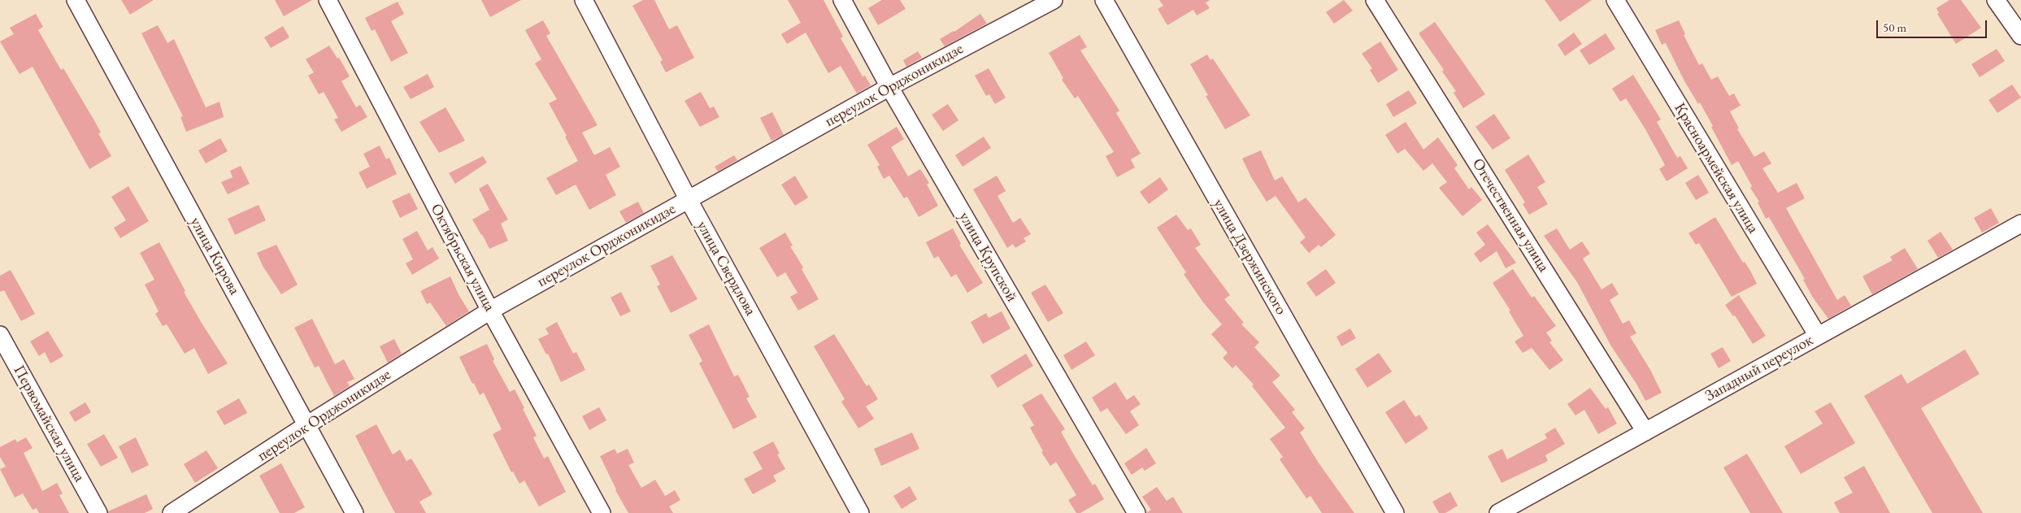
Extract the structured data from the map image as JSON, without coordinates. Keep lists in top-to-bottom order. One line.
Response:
{"streets":{"street":["переулок Орджоникидзе","Красноармейская улица","Отечественная улица","улица Кирова","улица Крупской","улица Дзержинского","Октябрьская улица","улица Свердлова","Западный переулок","Первомайская улица"]},"crossings":[["переулок Орджоникидзе","улица Кирова"],["переулок Орджоникидзе","улица Крупской"],["переулок Орджоникидзе","Октябрьская улица"],["переулок Орджоникидзе","улица Свердлова"],["Красноармейская улица","Западный переулок"],["Отечественная улица","Западный переулок"]],"scale_bar":"50 m"}
